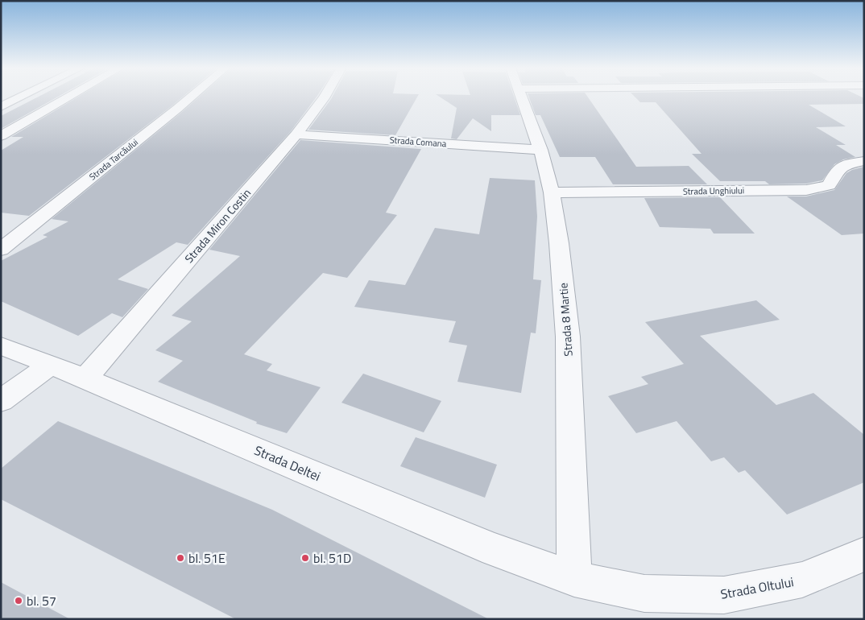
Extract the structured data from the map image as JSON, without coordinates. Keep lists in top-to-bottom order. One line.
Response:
{"streets":{"street":["Strada Comana","Strada Tarcăului","Strada Unghiului","Strada Miron Costin","Strada 8 Martie","Strada Deltei","Strada Oltului"]},"crossings":[["Strada Comana","Strada Miron Costin"],["Strada Comana","Strada 8 Martie"],["Strada Unghiului","Strada 8 Martie"],["Strada Miron Costin","Strada Deltei"],["Strada 8 Martie","Strada Deltei"],["Strada 8 Martie","Strada Oltului"],["Strada Deltei","Strada Oltului"]],"places":["bl. 51E","bl. 51D","bl. 57"]}
